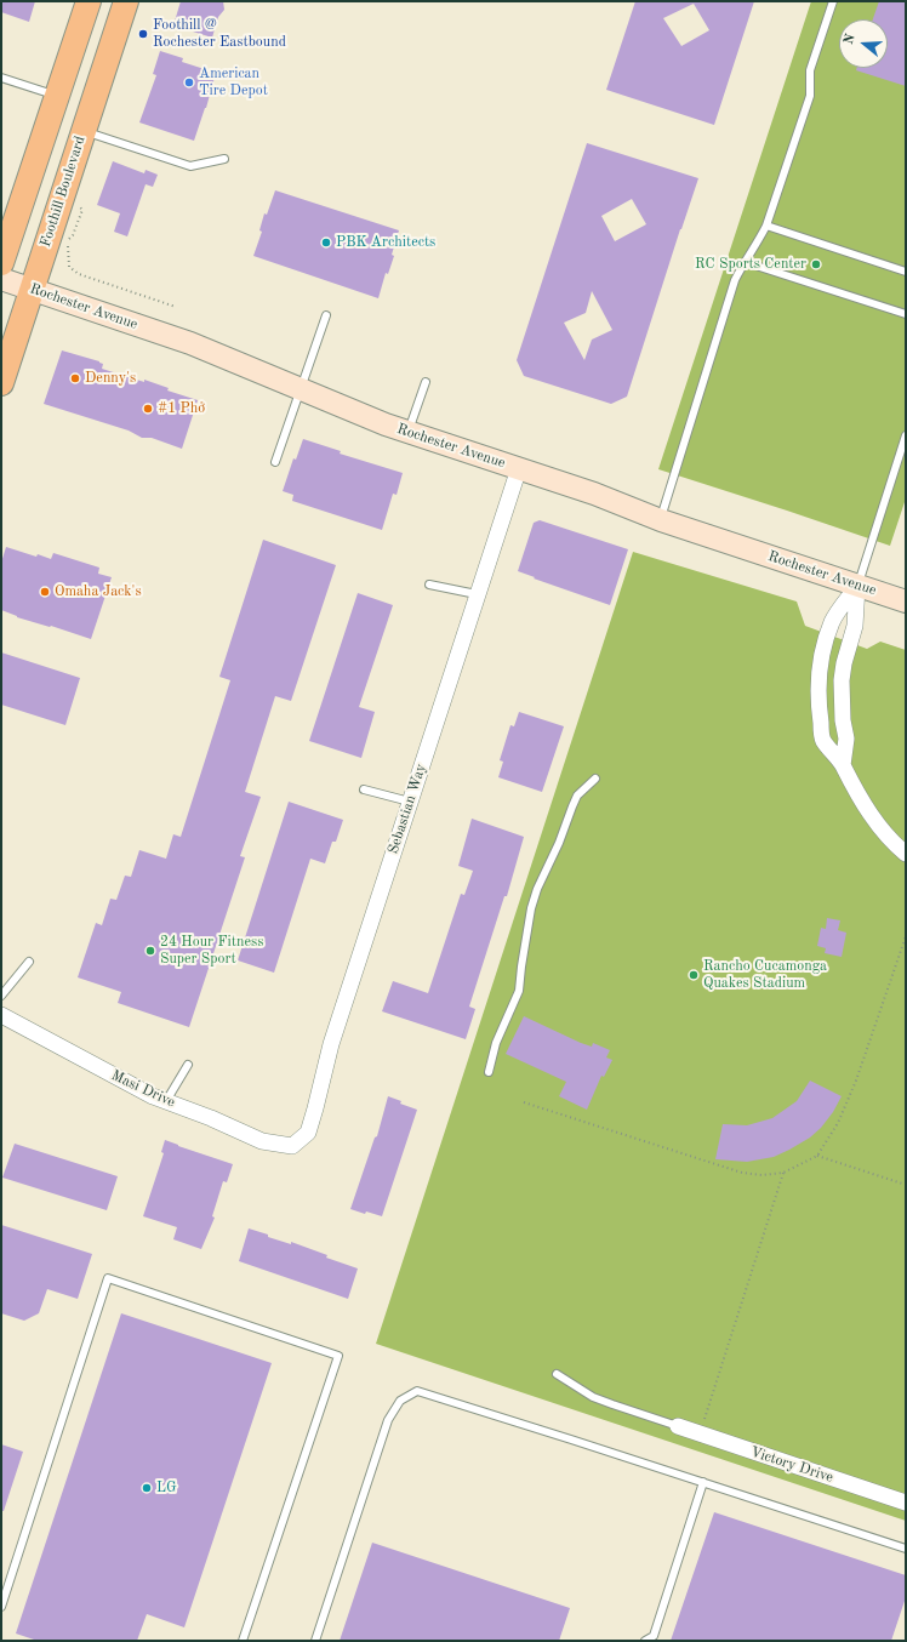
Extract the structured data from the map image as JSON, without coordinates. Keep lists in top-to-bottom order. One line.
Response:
{"streets":{"main road":["Foothill Boulevard","Rochester Avenue"],"street":["Sebastian Way","Masi Drive","Victory Drive"]},"crossings":[["Foothill Boulevard","Rochester Avenue"],["Rochester Avenue","Sebastian Way"],["Sebastian Way","Masi Drive"]],"places":["Foothill @ Rochester Eastbound","American Tire Depot","PBK Architects","RC Sports Center","Denny's","#1 Phở","Omaha Jack's","24 Hour Fitness Super Sport","Rancho Cucamonga Quakes Stadium","LG"],"north":"left"}
